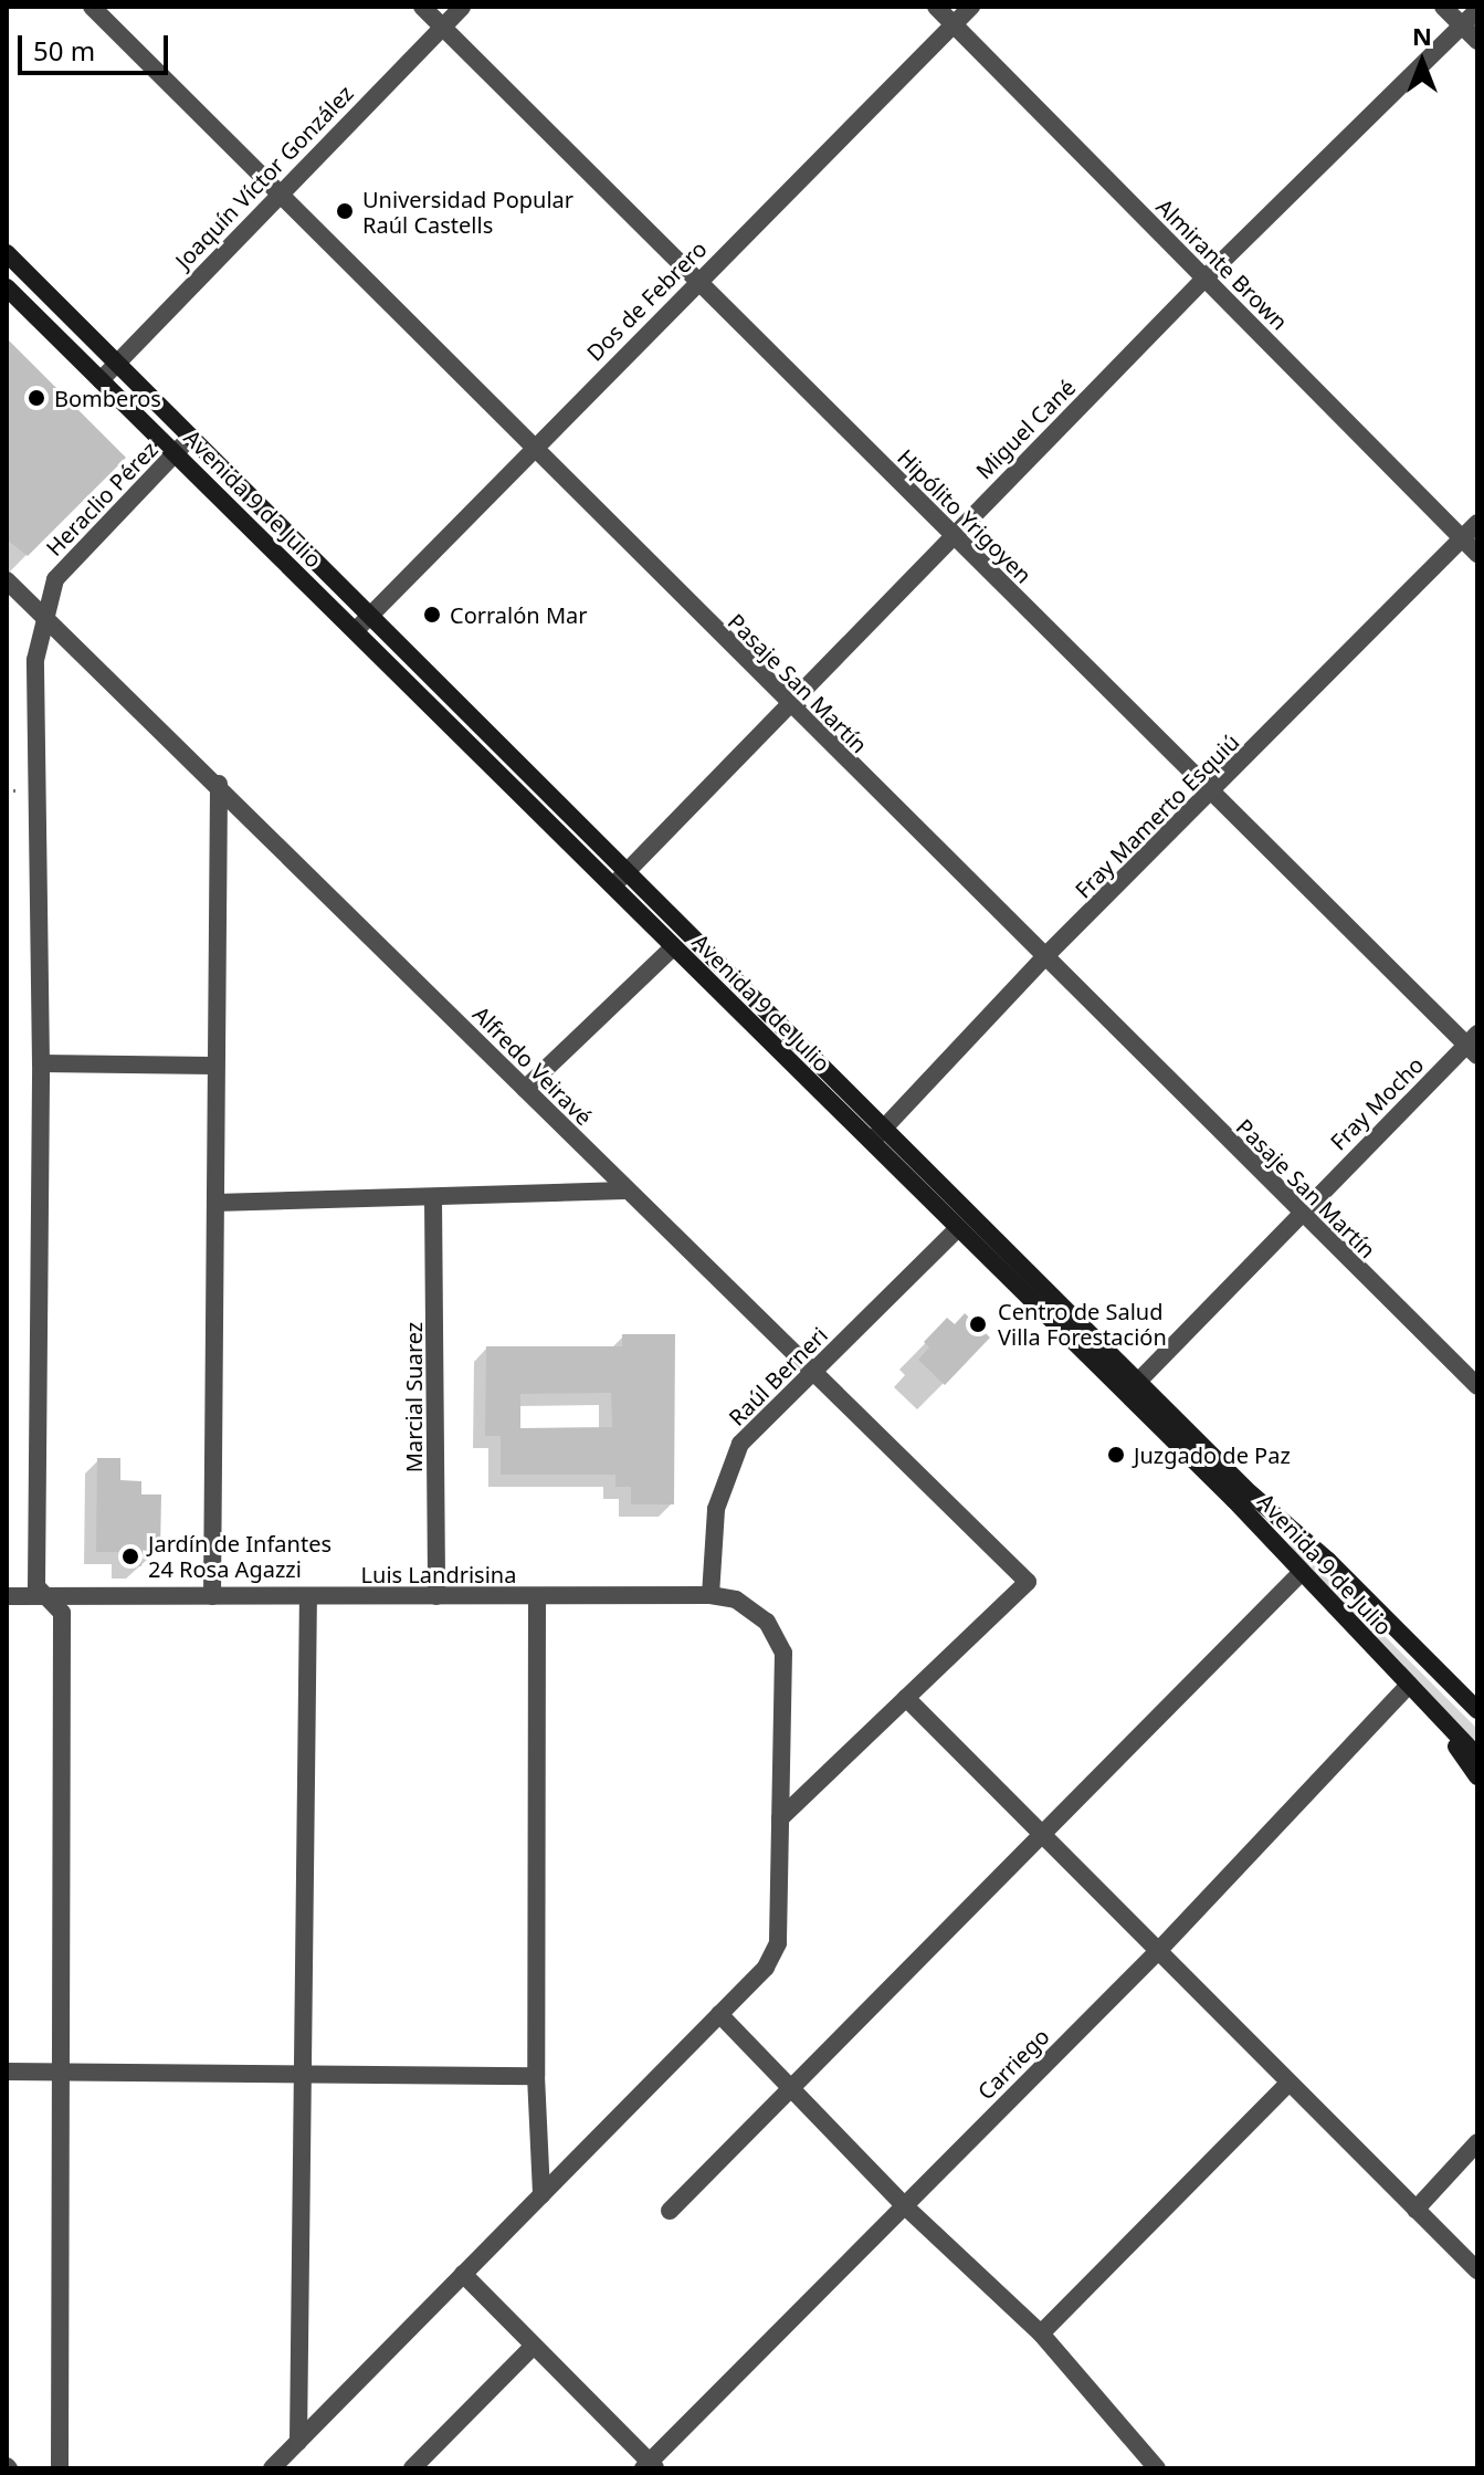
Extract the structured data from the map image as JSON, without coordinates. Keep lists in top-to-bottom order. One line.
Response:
{"streets":{"main road":["Avenida 9 de Julio"],"street":["Joaquín Víctor González","Almirante Brown","Dos de Febrero","Miguel Cané","Heraclio Pérez","Hipólito Yrigoyen","Pasaje San Martín","Fray Mamerto Esquiú","Alfredo Veiravé","Fray Mocho","Raúl Berneri","Marcial Suarez","Luis Landrisina","Carriego"]},"crossings":[["Joaquín Víctor González","Avenida 9 de Julio"],["Joaquín Víctor González","Hipólito Yrigoyen"],["Joaquín Víctor González","Pasaje San Martín"],["Almirante Brown","Dos de Febrero"],["Almirante Brown","Miguel Cané"],["Almirante Brown","Fray Mamerto Esquiú"],["Dos de Febrero","Avenida 9 de Julio"],["Dos de Febrero","Hipólito Yrigoyen"],["Dos de Febrero","Pasaje San Martín"],["Miguel Cané","Avenida 9 de Julio"],["Miguel Cané","Hipólito Yrigoyen"],["Miguel Cané","Pasaje San Martín"],["Heraclio Pérez","Avenida 9 de Julio"],["Heraclio Pérez","Alfredo Veiravé"],["Heraclio Pérez","Luis Landrisina"],["Avenida 9 de Julio","Fray Mamerto Esquiú"],["Avenida 9 de Julio","Fray Mocho"],["Avenida 9 de Julio","Raúl Berneri"],["Avenida 9 de Julio","Carriego"],["Hipólito Yrigoyen","Fray Mamerto Esquiú"],["Hipólito Yrigoyen","Fray Mocho"],["Pasaje San Martín","Fray Mamerto Esquiú"],["Pasaje San Martín","Fray Mocho"],["Alfredo Veiravé","Raúl Berneri"],["Raúl Berneri","Luis Landrisina"],["Marcial Suarez","Luis Landrisina"]],"places":["Universidad Popular Raúl Castells","Bomberos","Corralón Mar","Centro de Salud Villa Forestación","Juzgado de Paz","Jardín de Infantes 24 Rosa Agazzi"],"scale_bar":"50 m","north":"top"}
